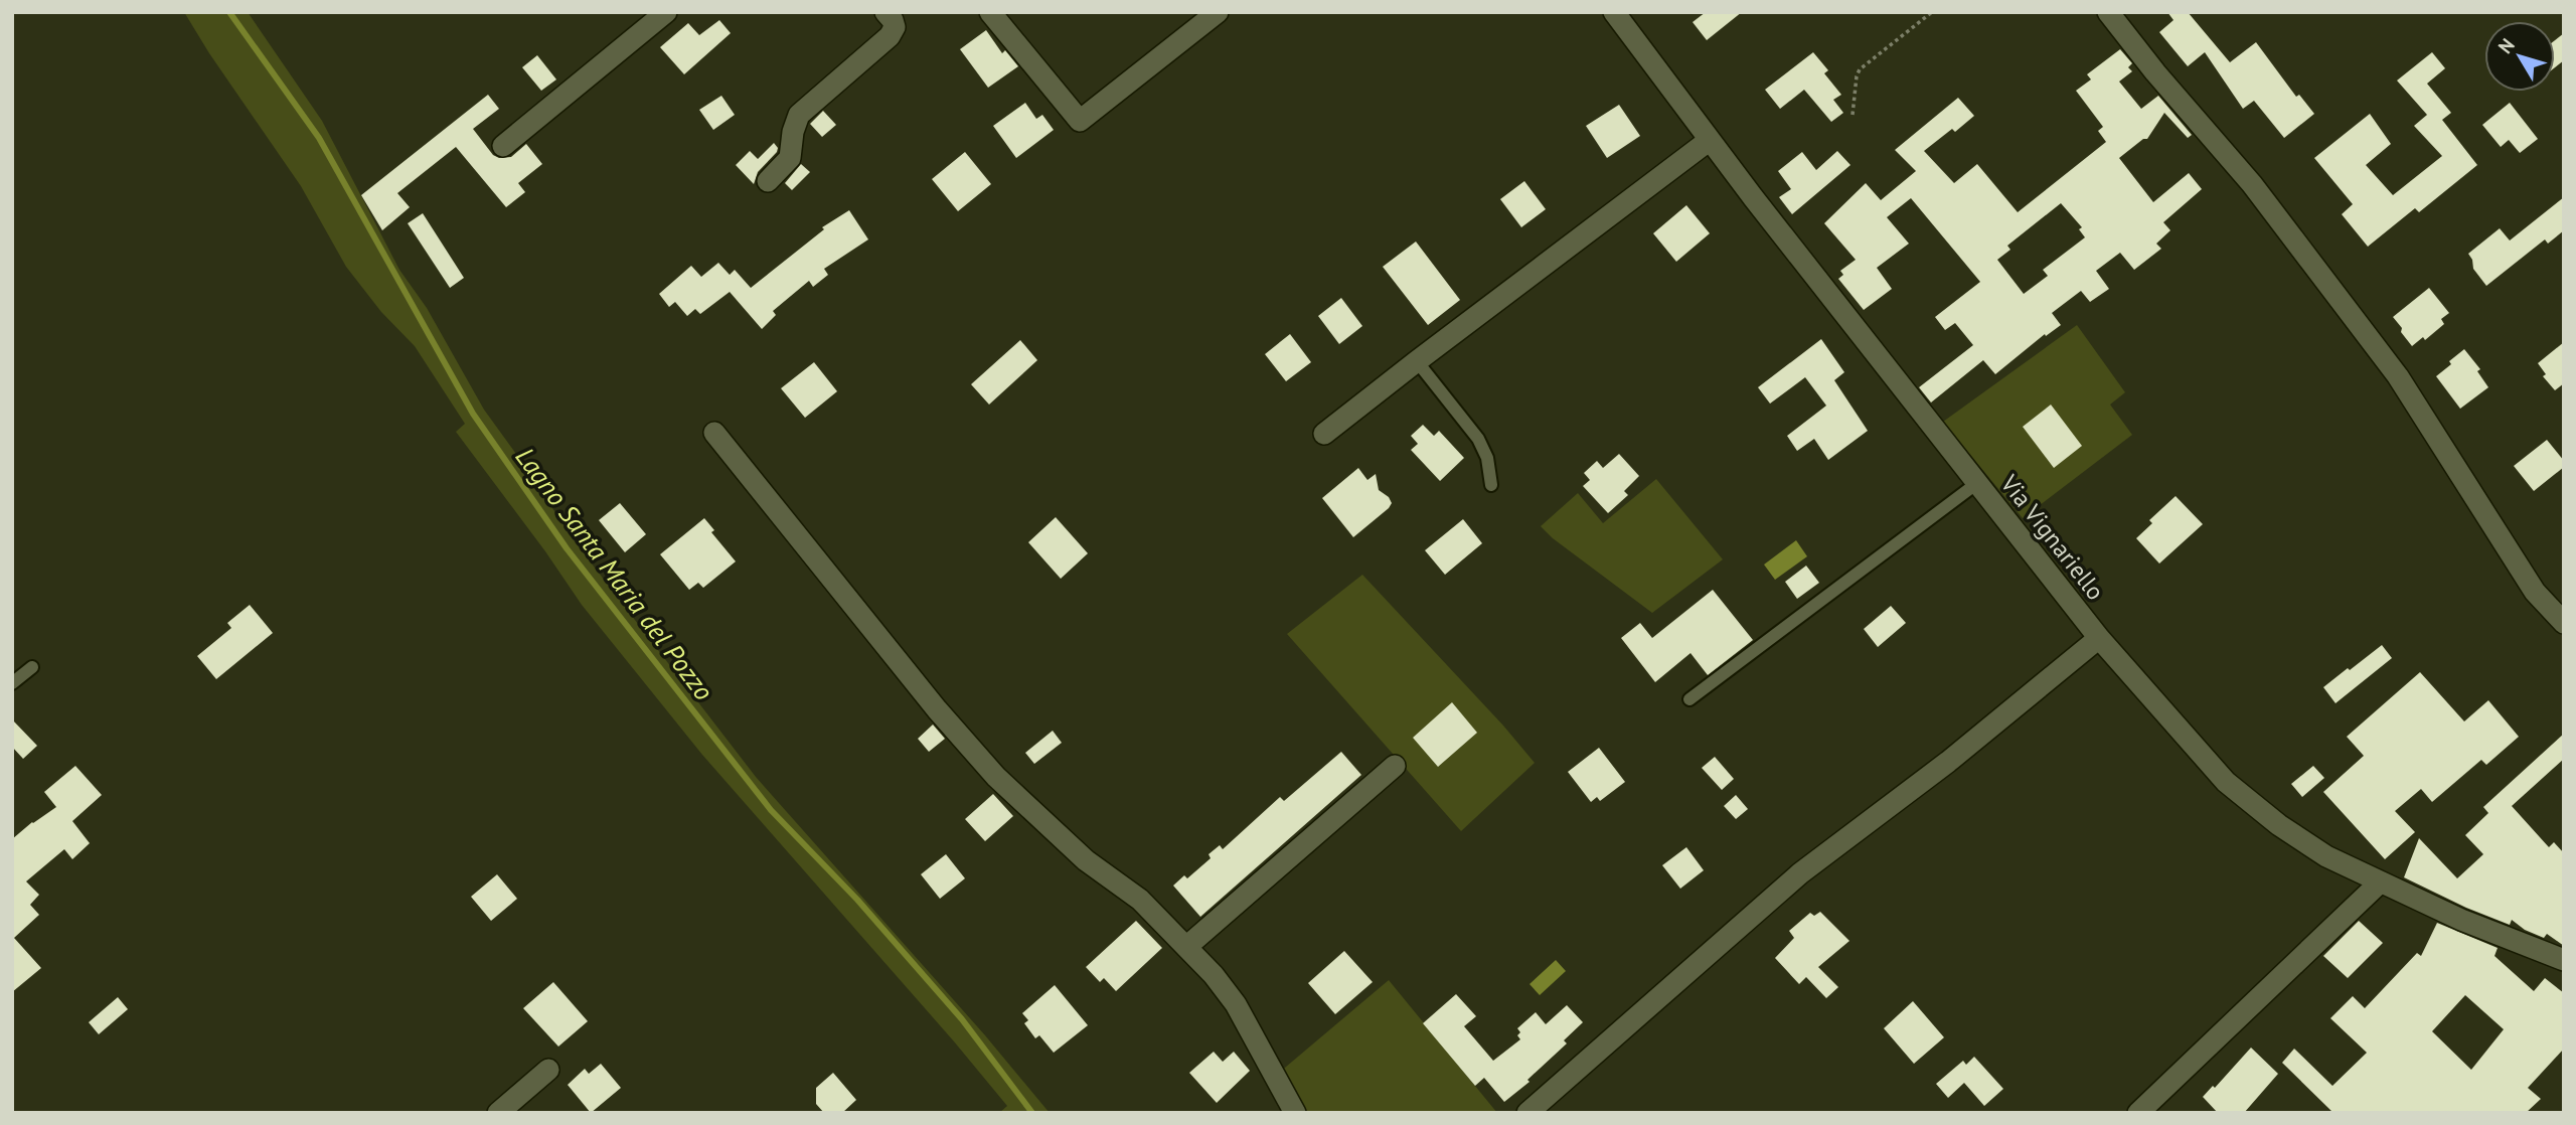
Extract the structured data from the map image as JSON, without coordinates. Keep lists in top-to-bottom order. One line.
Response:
{"streets":{"street":["Via Vignariello"]},"water":["Lagno Santa Maria del Pozzo"],"north":"top left"}
